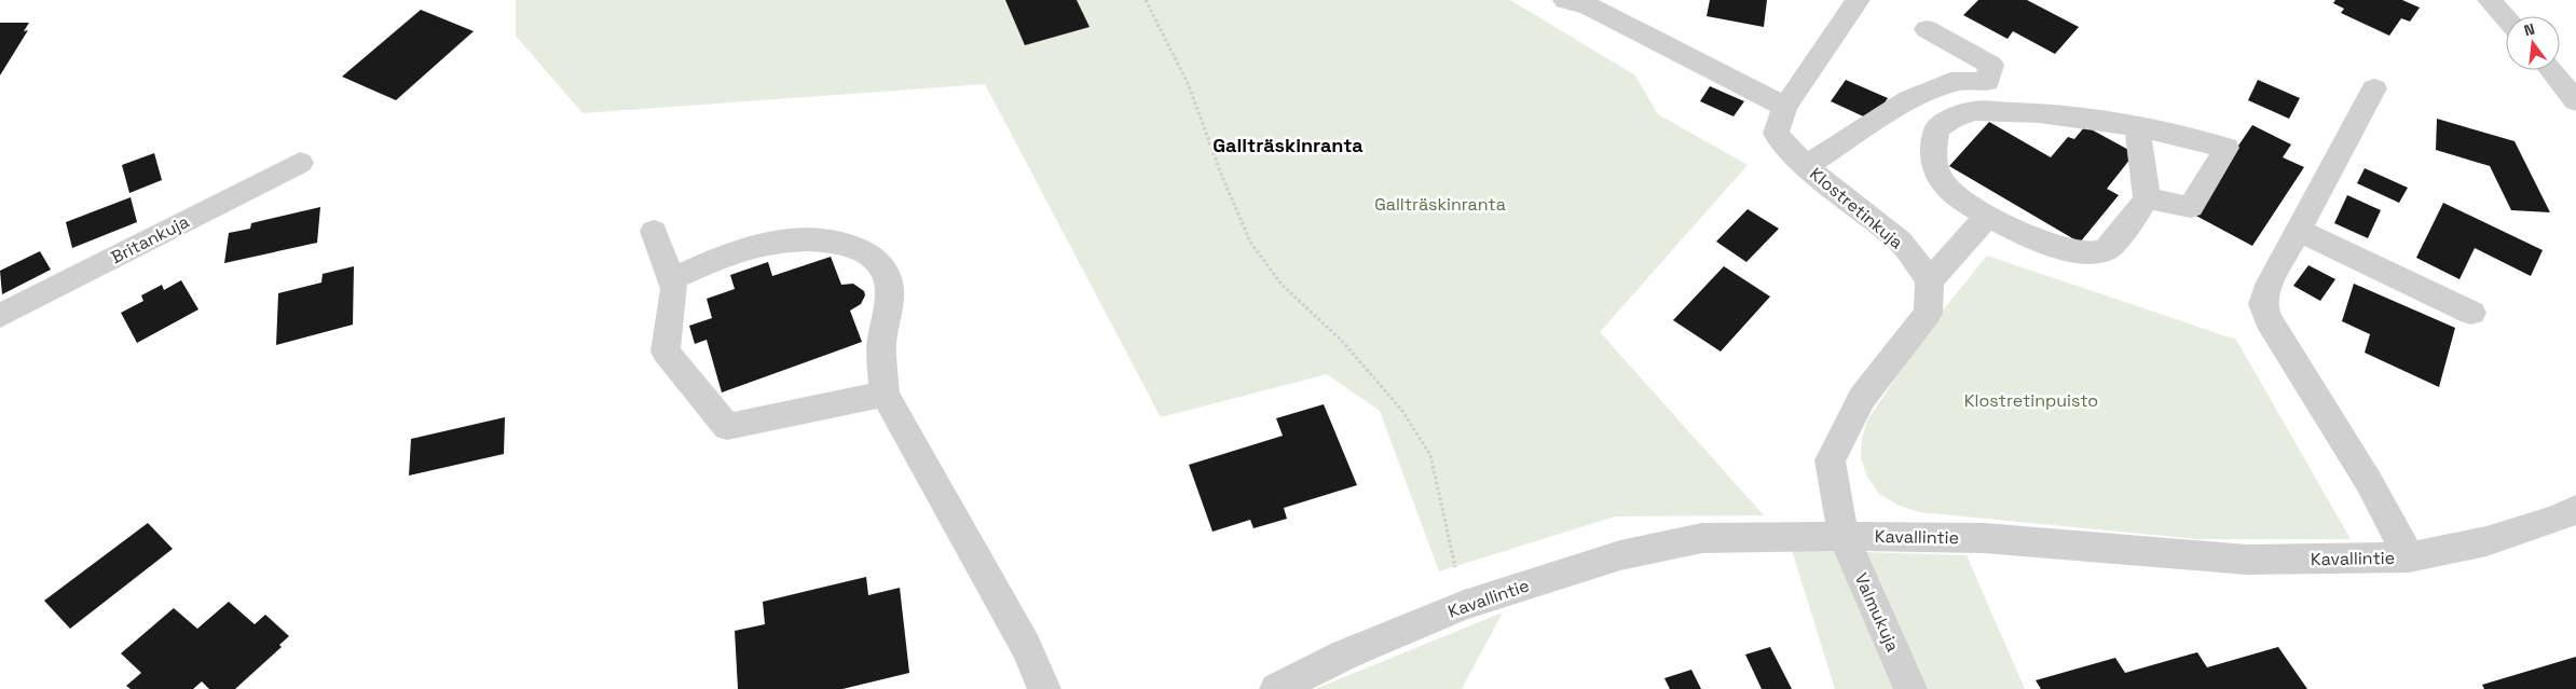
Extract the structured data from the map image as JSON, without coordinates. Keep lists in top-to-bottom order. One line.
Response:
{"streets":{"street":["Klostretinkuja","Britankuja","Kavallintie","Valmukuja"]},"crossings":[["Kavallintie","Valmukuja"]],"districts":["Gallträskinranta"],"parks":["Gallträskinranta","Klostretinpuisto"],"north":"top"}
